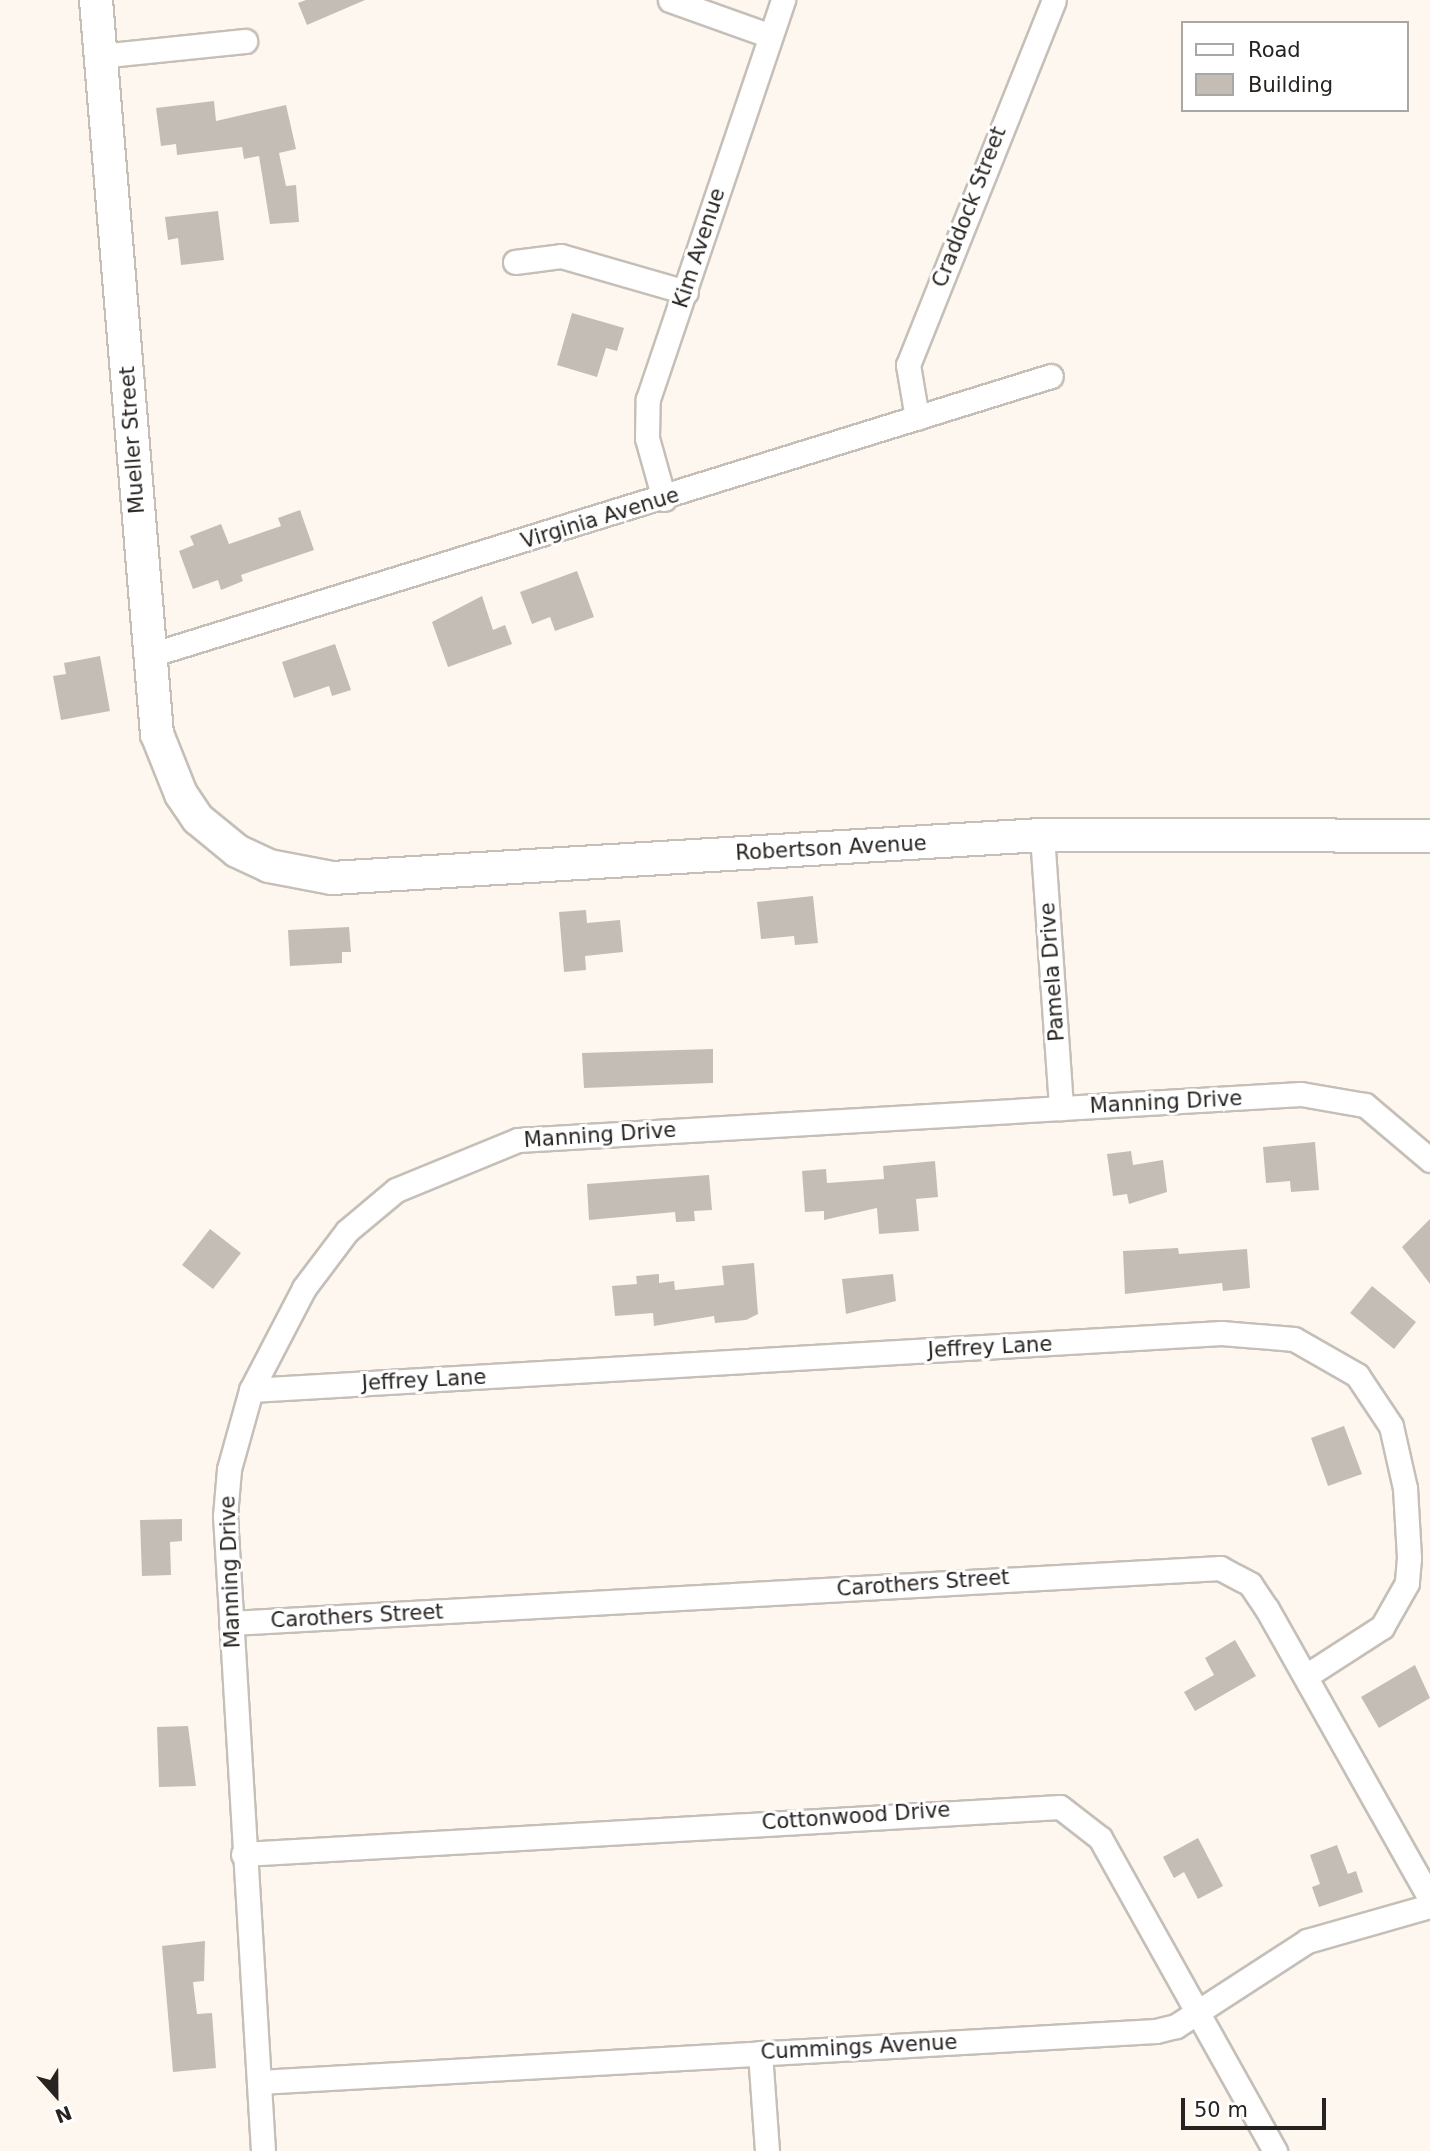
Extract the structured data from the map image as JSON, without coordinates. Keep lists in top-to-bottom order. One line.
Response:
{"streets":{"street":["Craddock Street","Kim Avenue","Mueller Street","Virginia Avenue","Robertson Avenue","Pamela Drive","Manning Drive","Jeffrey Lane","Carothers Street","Cottonwood Drive","Cummings Avenue"]},"crossings":[["Craddock Street","Virginia Avenue"],["Kim Avenue","Virginia Avenue"],["Mueller Street","Virginia Avenue"],["Mueller Street","Robertson Avenue"],["Robertson Avenue","Pamela Drive"],["Pamela Drive","Manning Drive"],["Manning Drive","Jeffrey Lane"],["Manning Drive","Carothers Street"],["Manning Drive","Cottonwood Drive"],["Manning Drive","Cummings Avenue"],["Jeffrey Lane","Carothers Street"],["Cottonwood Drive","Cummings Avenue"]],"legend":["Road","Building"],"scale_bar":"50 m","north":"bottom"}
